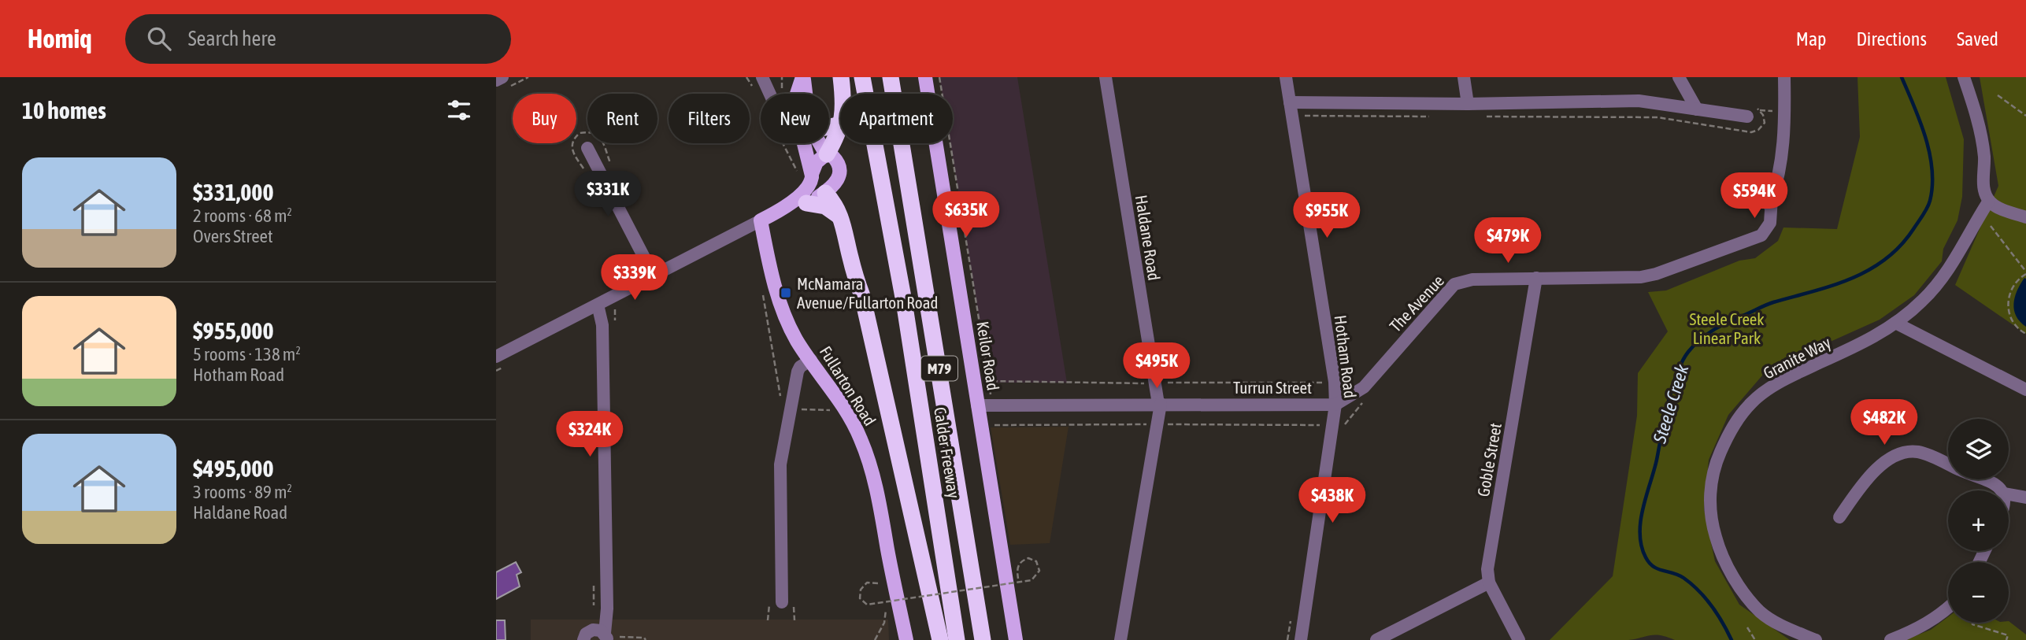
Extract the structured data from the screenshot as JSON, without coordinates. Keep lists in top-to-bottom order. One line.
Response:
{"streets":{"highway":["M79","Calder Freeway"],"main road":["Keilor Road","Fullarton Road"],"street":["Haldane Road","The Avenue","Hotham Road","Granite Way","Turrun Street","Goble Street"]},"crossings":[["Haldane Road","Turrun Street"],["The Avenue","Hotham Road"],["The Avenue","Turrun Street"],["The Avenue","Goble Street"],["Keilor Road","Turrun Street"],["Hotham Road","Turrun Street"]],"water":["Steele Creek"],"parks":["Steele Creek Linear Park"],"places":{"transit":["McNamara Avenue/Fullarton Road"]},"page":{"header":"Homiq","search":"Search here","nav":["Map","Directions","Saved"],"heading":"10 homes","chip":["Buy","Rent","Filters","New","Apartment"],"list":[{"name":"$331,000","note":"2 rooms · 68 m² · Overs Street"},{"name":"$955,000","note":"5 rooms · 138 m² · Hotham Road"},{"name":"$495,000","note":"3 rooms · 89 m² · Haldane Road"}],"price":["$331K","$594K","$635K","$955K","$479K","$339K","$495K","$482K","$324K","$438K"],"map_buttons":["+","−"]}}
